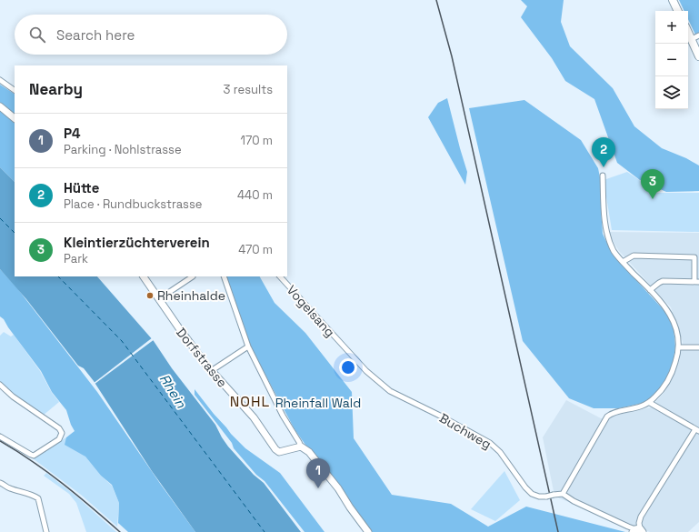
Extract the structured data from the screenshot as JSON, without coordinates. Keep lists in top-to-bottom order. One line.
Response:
{"streets":{"street":["Vogelsang","Dorfstrasse","Buchweg"]},"crossings":[["Vogelsang","Buchweg"]],"districts":["NOHL"],"water":["Rhein"],"parks":["Rheinfall Wald"],"places":["Rheinhalde"],"page":{"map_buttons":["+","−"],"search":"Search here","heading":["Nearby","3 results"],"list":[{"mark":"1","name":"P4","note":"Parking · Nohlstrasse","value":"170 m"},{"mark":"2","name":"Hütte","note":"Place · Rundbuckstrasse","value":"440 m"},{"mark":"3","name":"Kleintierzüchterverein","note":"Park","value":"470 m"}],"pins":["2","3","1"]}}
